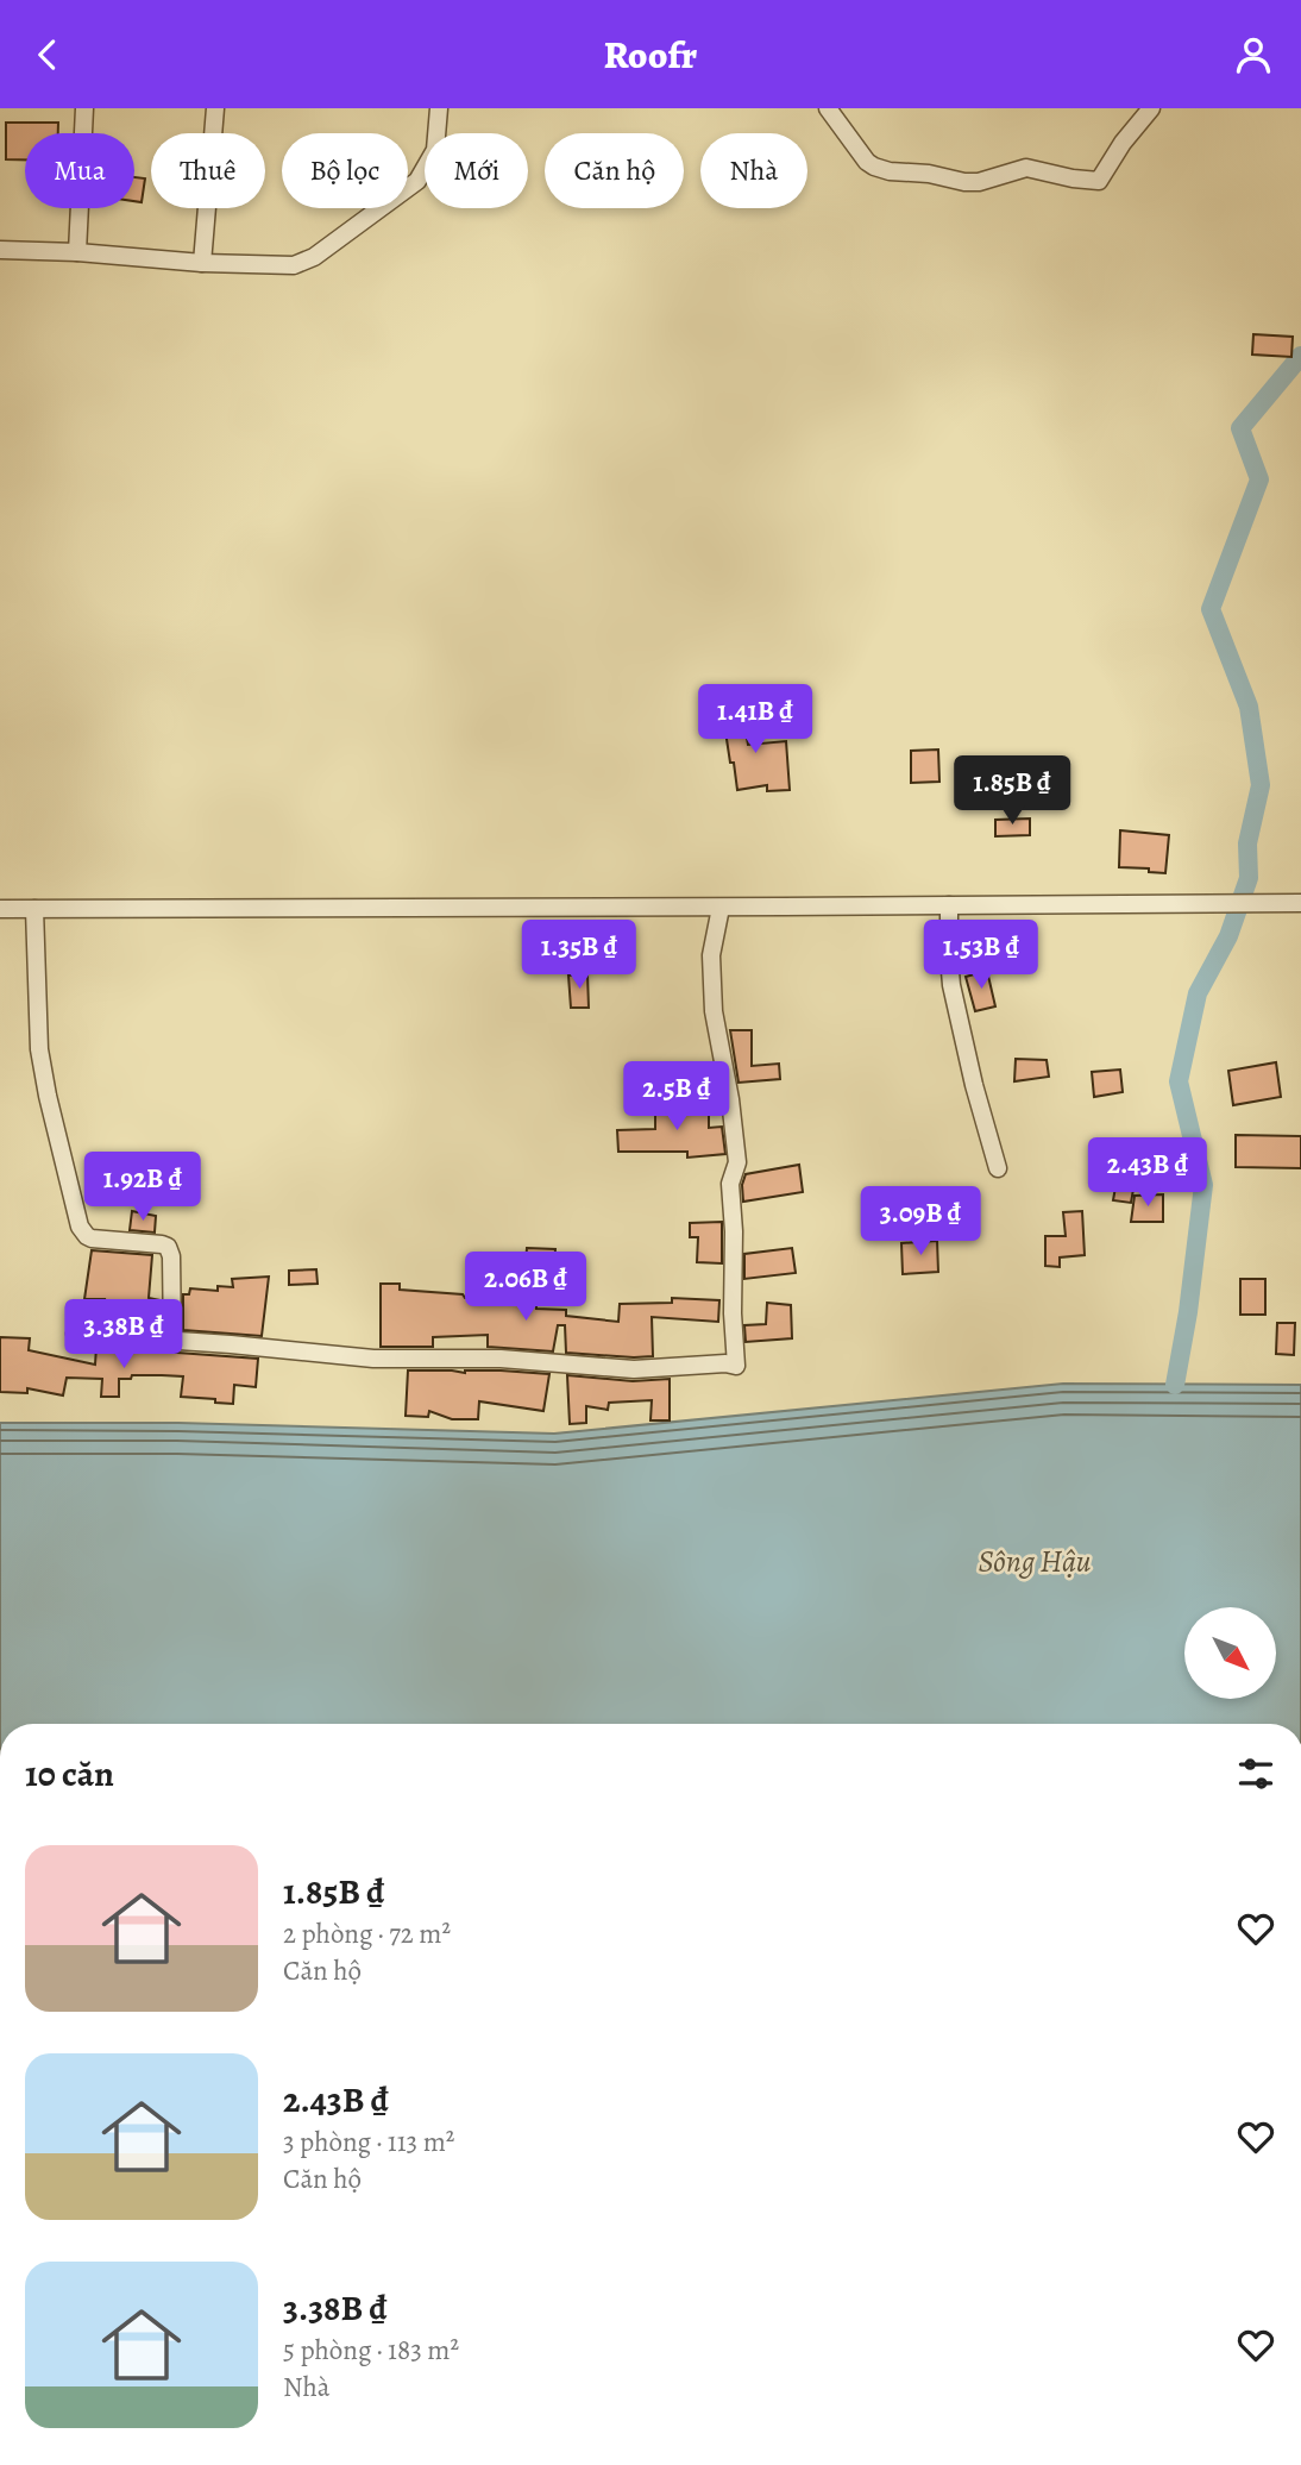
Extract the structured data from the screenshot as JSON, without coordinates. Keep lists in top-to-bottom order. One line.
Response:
{"water":["Sông Hậu"],"north":"bottom right","page":{"header":"Roofr","chip":["Mua","Thuê","Bộ lọc","Mới","Căn hộ","Nhà"],"price":["1.41B ₫","1.85B ₫","1.35B ₫","1.53B ₫","2.5B ₫","2.43B ₫","1.92B ₫","3.09B ₫","2.06B ₫","3.38B ₫"],"heading":"10 căn","list":[{"name":"1.85B ₫","note":"2 phòng · 72 m² · Căn hộ"},{"name":"2.43B ₫","note":"3 phòng · 113 m² · Căn hộ"},{"name":"3.38B ₫","note":"5 phòng · 183 m² · Nhà"}]}}
